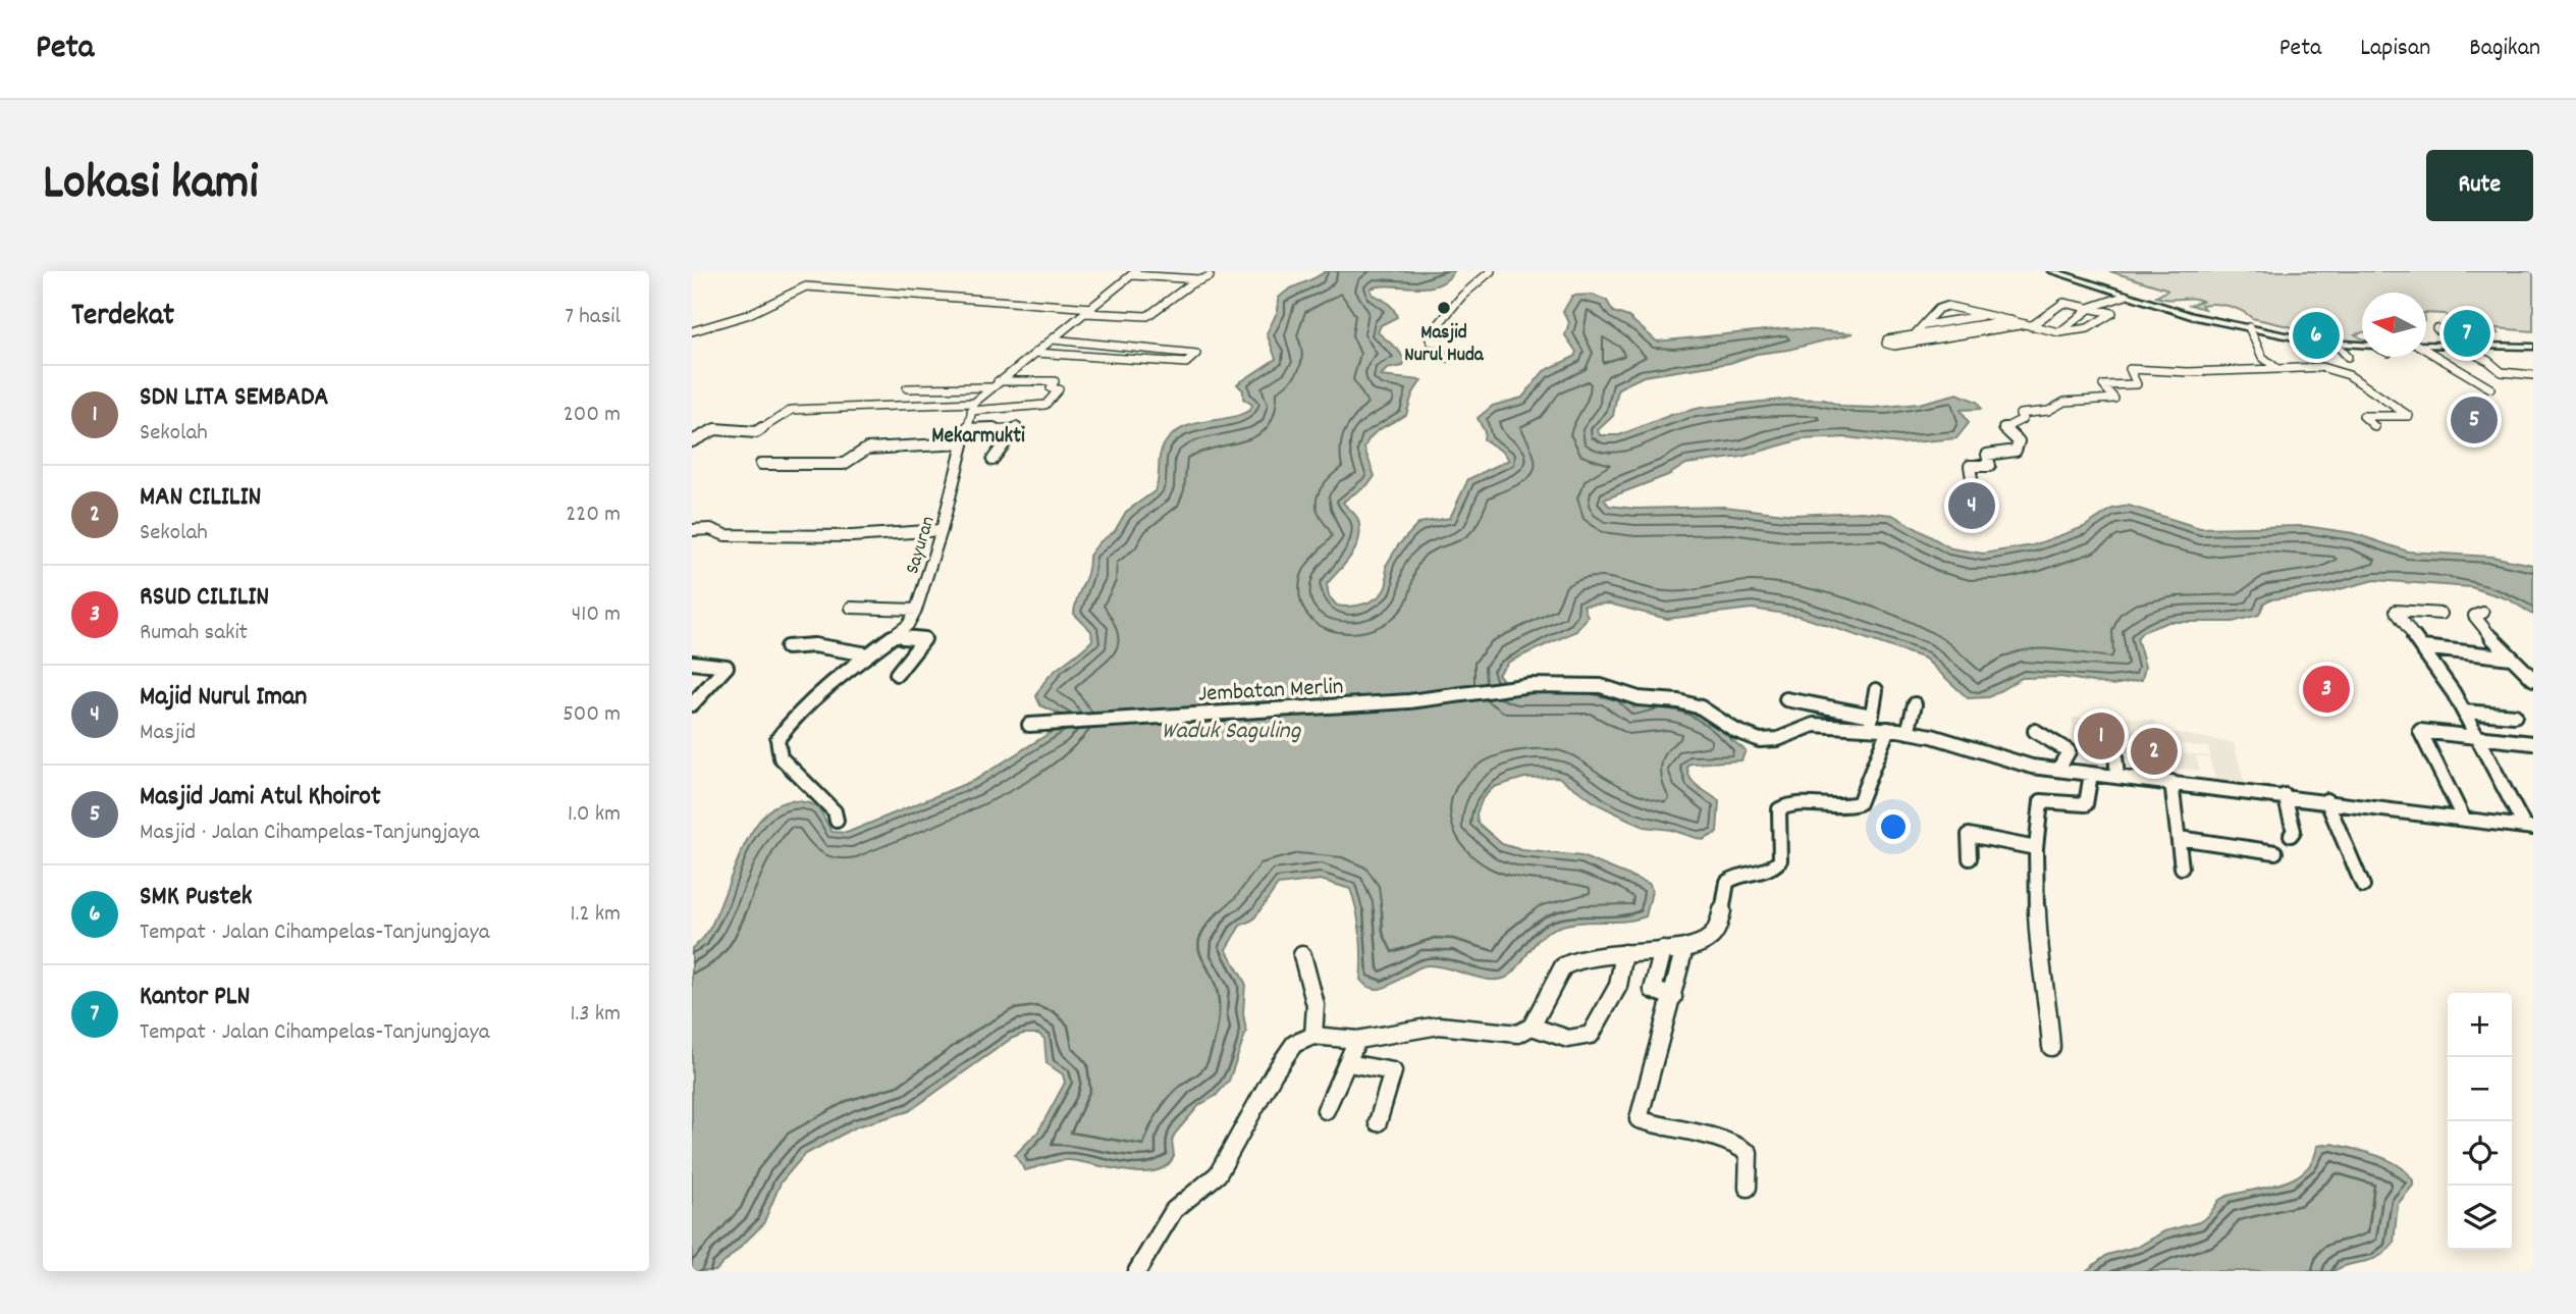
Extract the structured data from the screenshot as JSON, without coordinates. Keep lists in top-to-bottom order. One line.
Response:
{"streets":{"street":["Sayuran","Jembatan Merlin"]},"districts":["Mekarmukti"],"water":["Waduk Saguling"],"places":["Masjid Nurul Huda"],"north":"left","page":{"header":"Peta","nav":["Peta","Lapisan","Bagikan"],"title":"Lokasi kami","buttons":"Rute","heading":["Terdekat","7 hasil"],"pins":["7","6","5","4","3","1","2"],"list":[{"mark":"1","name":"SDN LITA SEMBADA","note":"Sekolah","value":"200 m"},{"mark":"2","name":"MAN CILILIN","note":"Sekolah","value":"220 m"},{"mark":"3","name":"RSUD CILILIN","note":"Rumah sakit","value":"410 m"},{"mark":"4","name":"Majid Nurul Iman","note":"Masjid","value":"500 m"},{"mark":"5","name":"Masjid Jami Atul Khoirot","note":"Masjid · Jalan Cihampelas-Tanjungjaya","value":"1.0 km"},{"mark":"6","name":"SMK Pustek","note":"Tempat · Jalan Cihampelas-Tanjungjaya","value":"1.2 km"},{"mark":"7","name":"Kantor PLN","note":"Tempat · Jalan Cihampelas-Tanjungjaya","value":"1.3 km"}],"map_buttons":["+","−"]}}
